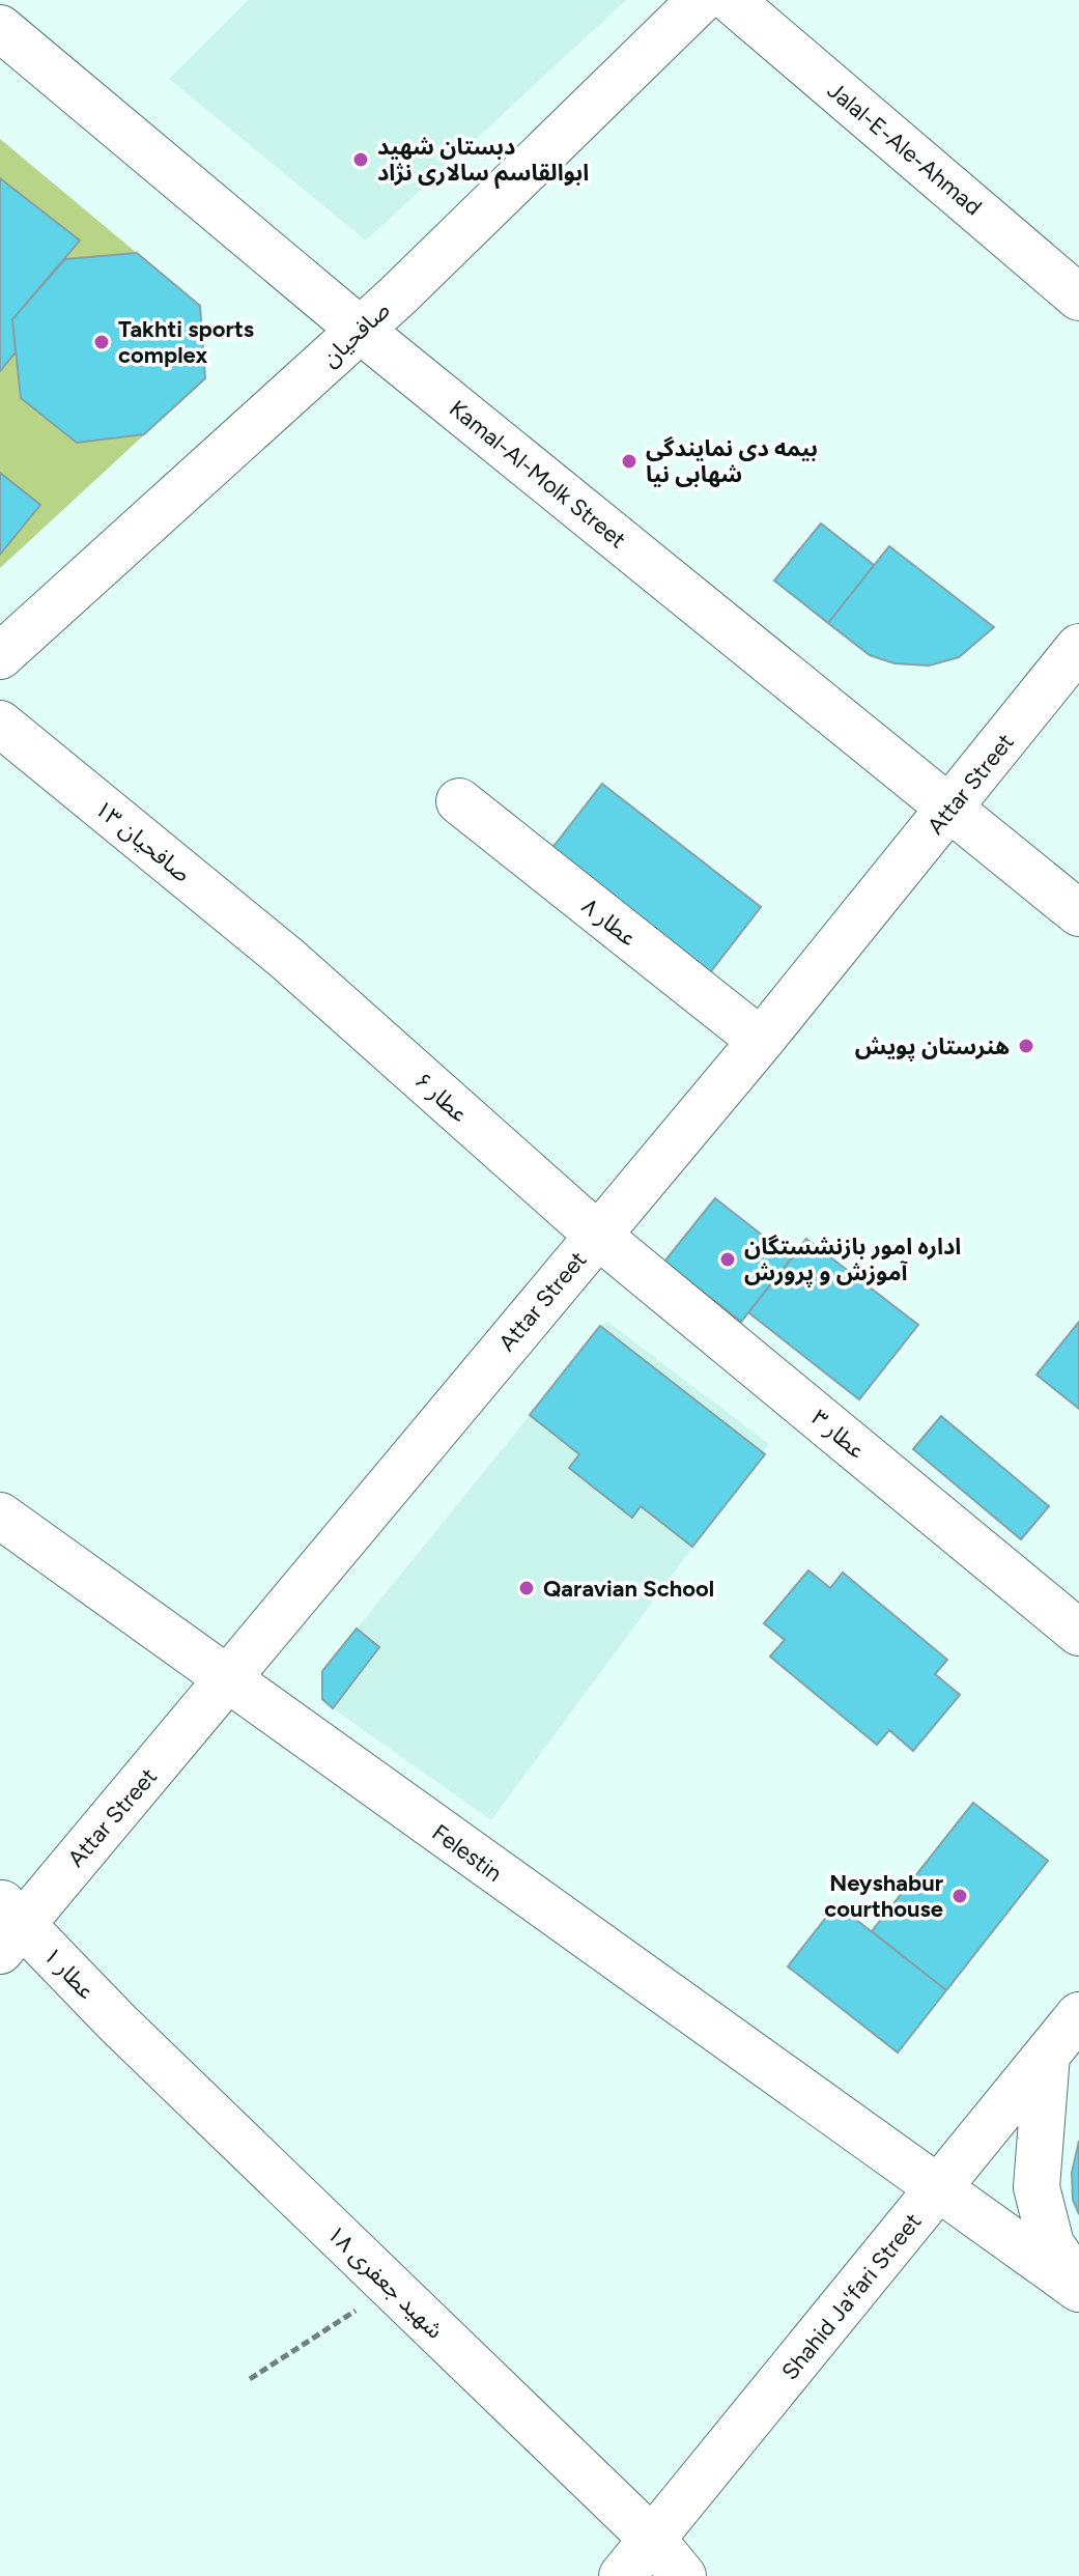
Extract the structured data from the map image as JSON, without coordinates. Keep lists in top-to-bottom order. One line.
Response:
{"streets":{"street":["Jalal-E-Ale-Ahmad","صافحیان","Kamal-Al-Molk Street","Attar Street","صافحیان ۱۳","عطار ۸","عطار ۶","عطار ۳","Felestin","عطار ۱","شهید جعفری ۱۸","Shahid Ja'fari Street"]},"crossings":[["صافحیان","Kamal-Al-Molk Street"],["Kamal-Al-Molk Street","Attar Street"],["Attar Street","عطار ۸"],["Attar Street","عطار ۶"],["Attar Street","عطار ۳"],["Attar Street","Felestin"],["Attar Street","عطار ۱"],["صافحیان ۱۳","عطار ۶"],["عطار ۶","عطار ۳"],["Felestin","Shahid Ja'fari Street"],["عطار ۱","شهید جعفری ۱۸"],["شهید جعفری ۱۸","Shahid Ja'fari Street"]],"places":["دبستان شهید ابوالقاسم سالاری نژاد","Takhti sports complex","بیمه دی نمایندگی شهابی نیا","هنرستان پویش","اداره امور بازنشستگان آموزش و پرورش","Qaravian School","Neyshabur courthouse"]}
